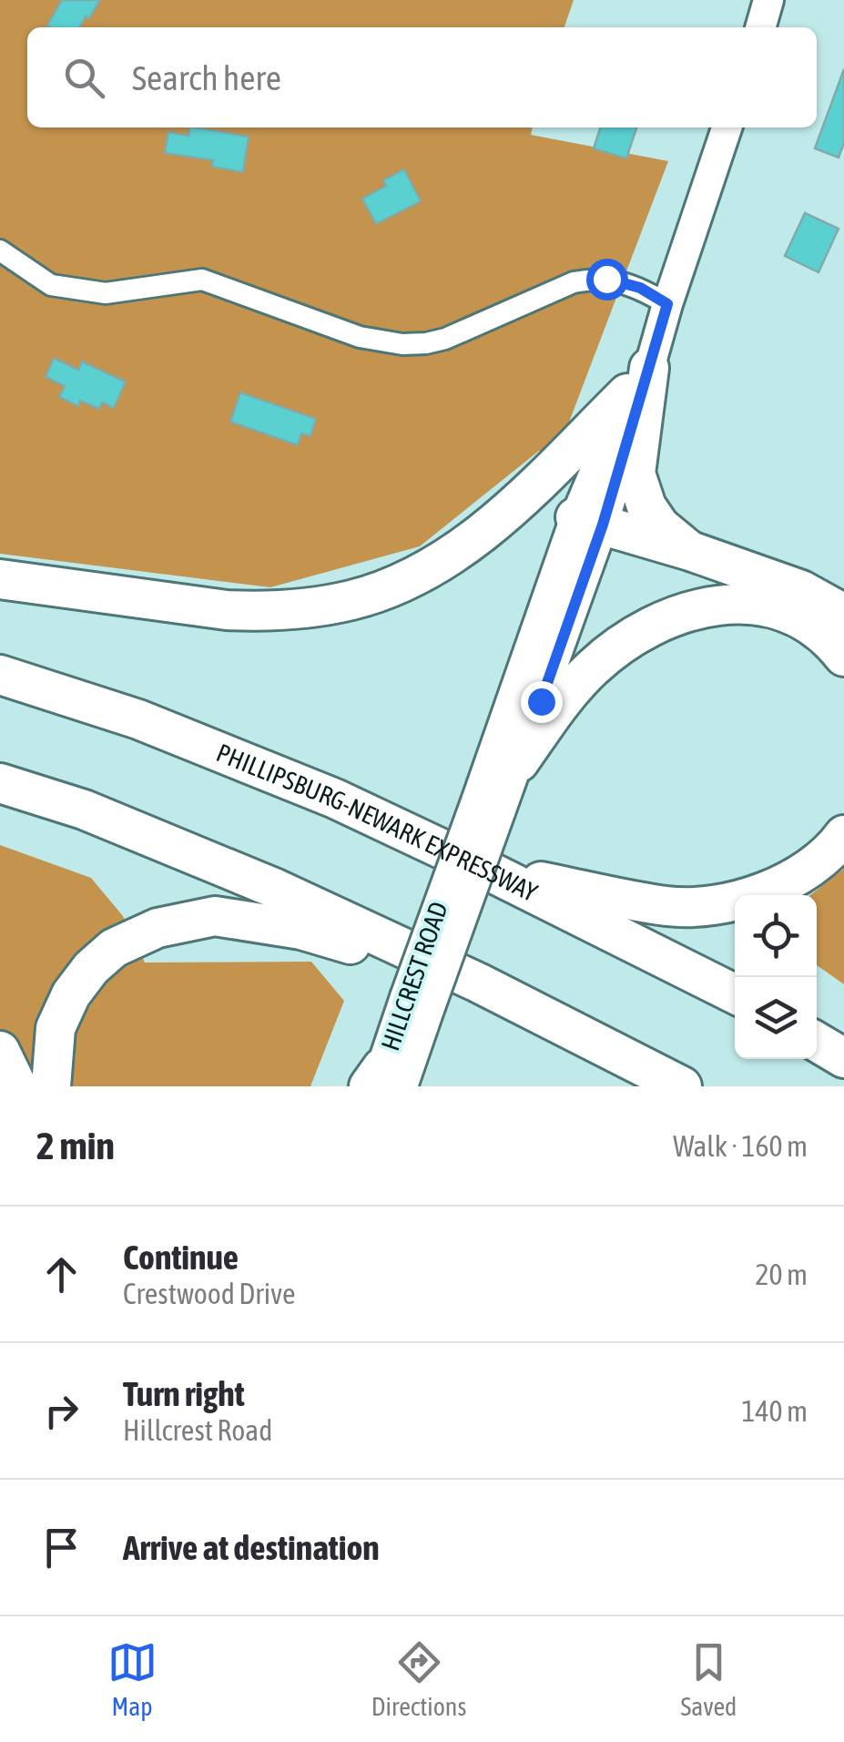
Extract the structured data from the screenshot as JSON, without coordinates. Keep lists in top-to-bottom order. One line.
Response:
{"streets":{"highway":["PHILLIPSBURG-NEWARK EXPRESSWAY"],"main road":["HILLCREST ROAD"]},"page":{"search":"Search here","heading":["2 min","Walk · 160 m"],"list":[["Continue","Crestwood Drive","20 m"],["Turn right","Hillcrest Road","140 m"],"Arrive at destination"],"nav":["Map","Directions","Saved"]}}
